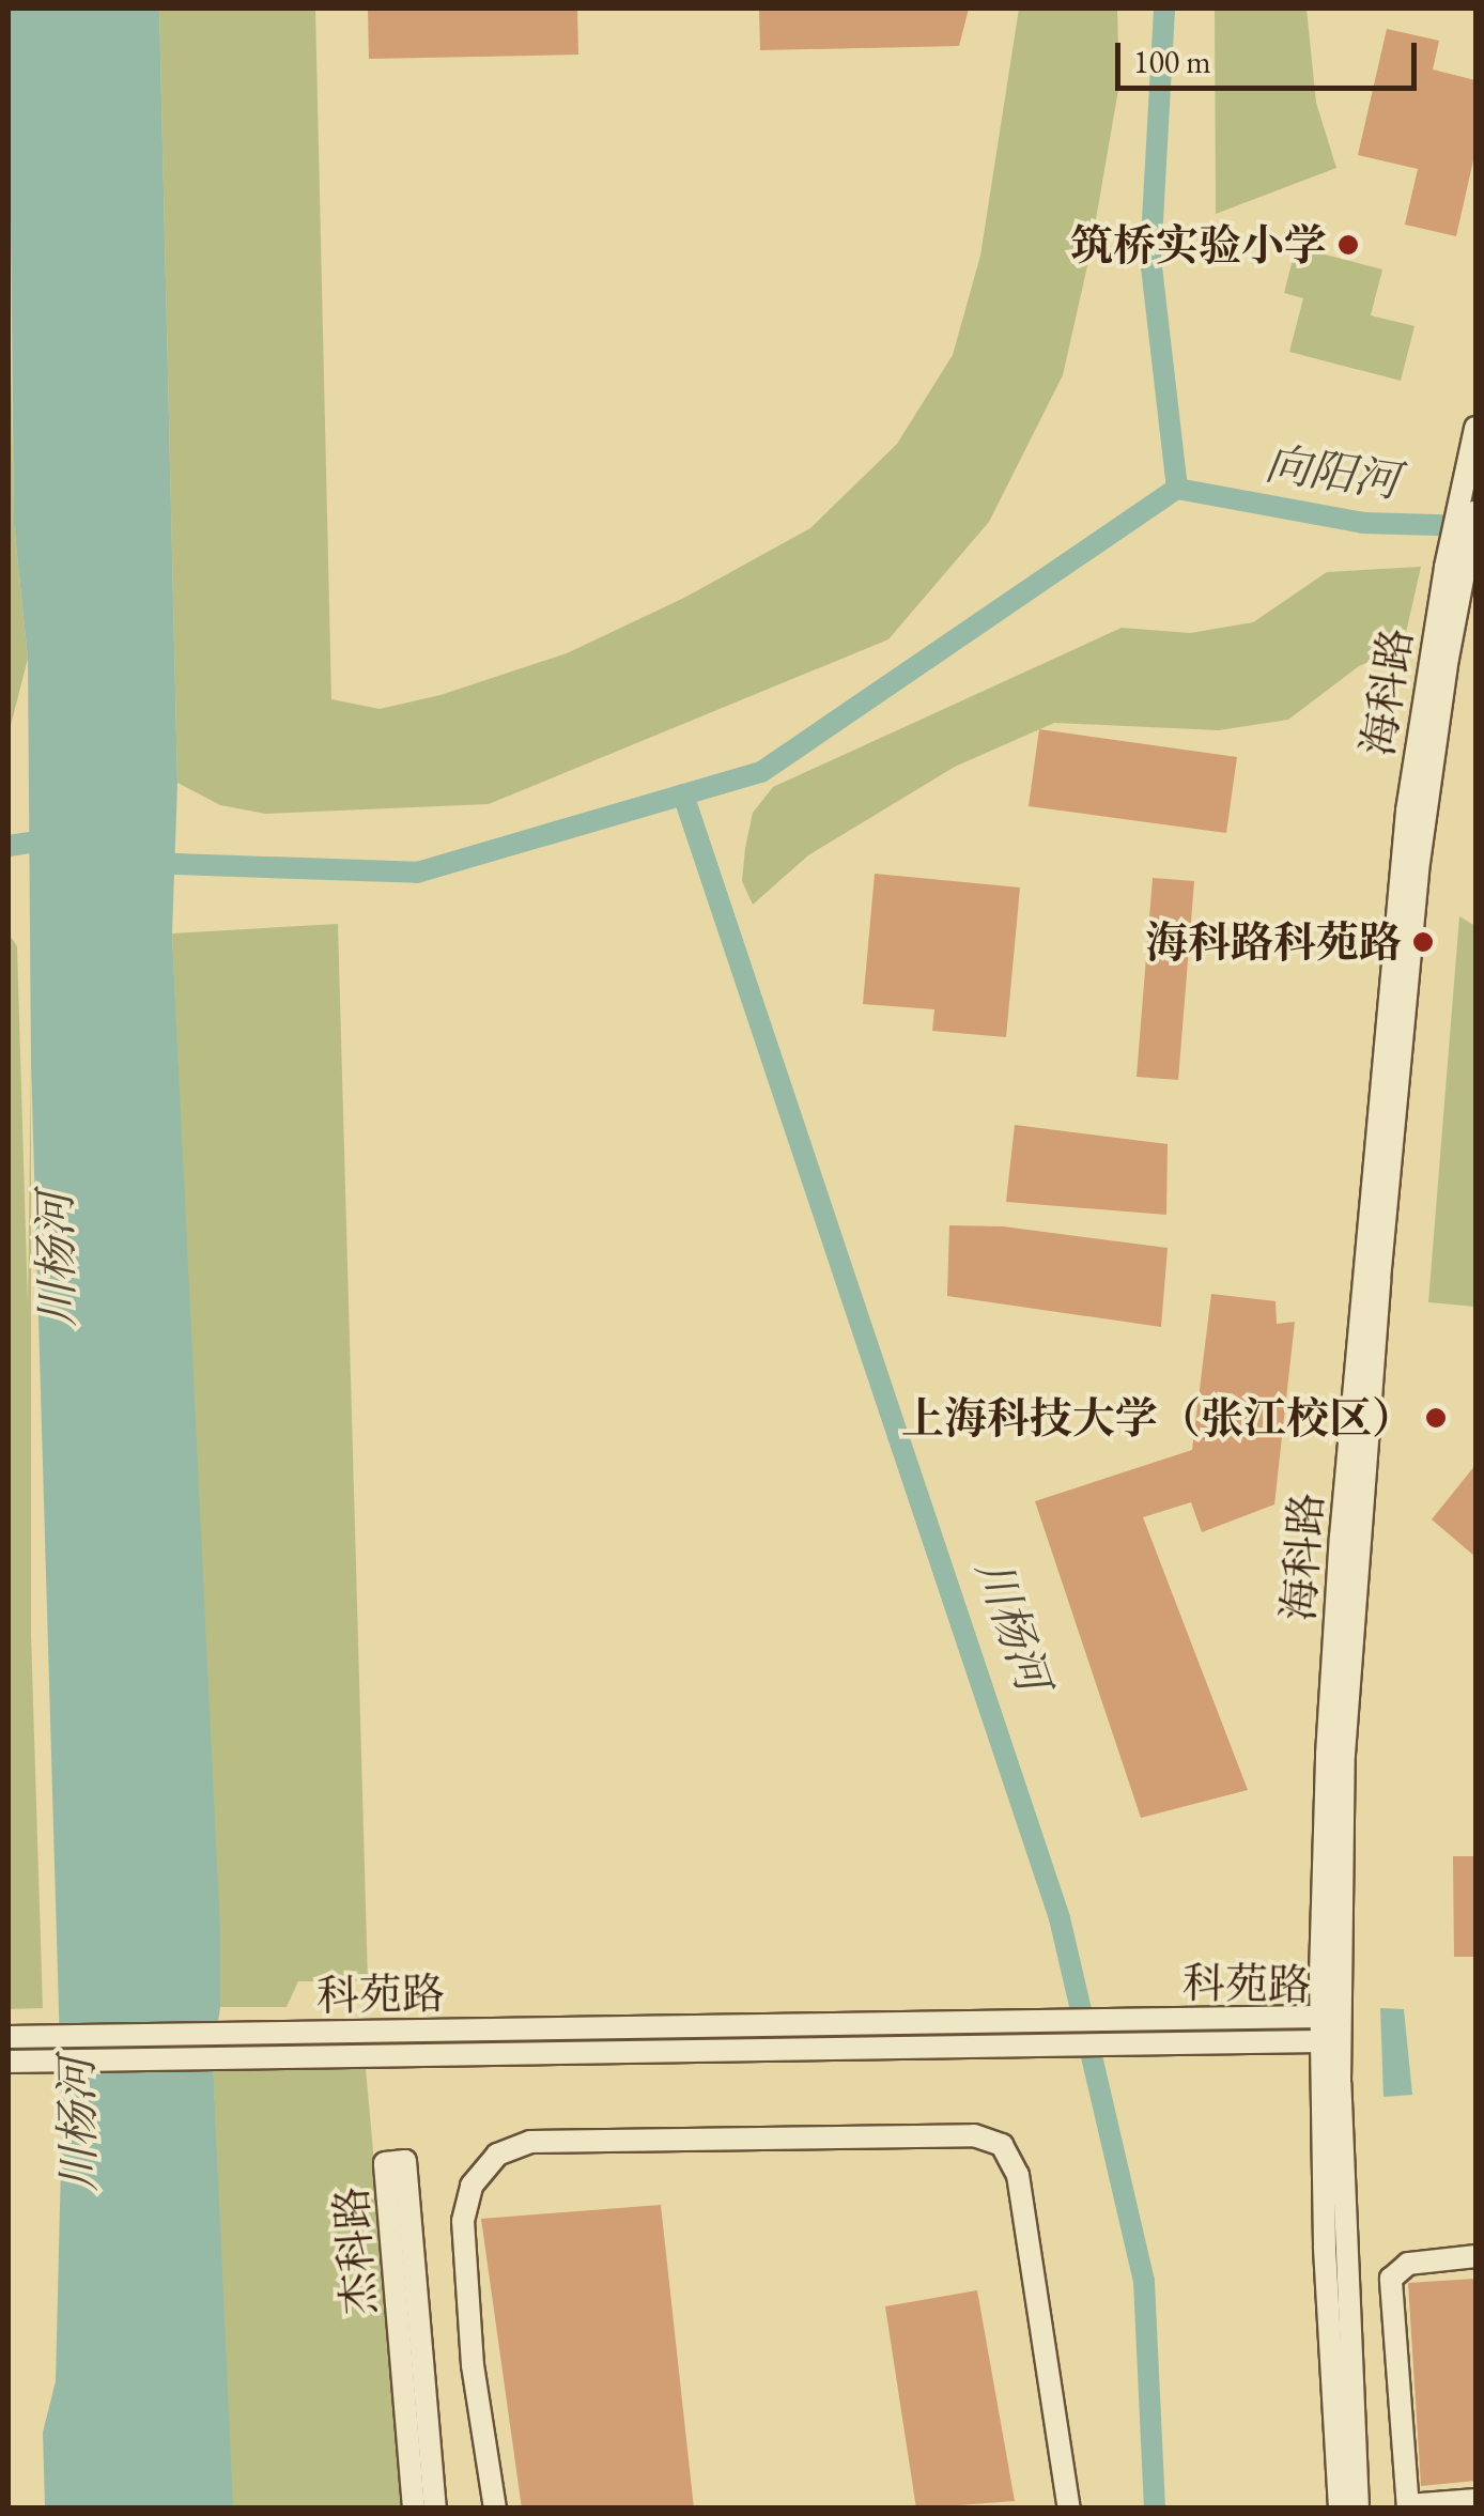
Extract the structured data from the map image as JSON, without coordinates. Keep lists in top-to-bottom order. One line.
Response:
{"streets":{"street":["海科路","科苑路","杰科路"]},"crossings":[["海科路","科苑路"]],"water":["向阳河","川杨河"],"places":["筑桥实验小学","海科路科苑路","上海科技大学（张江校区）"],"scale_bar":"100 m"}
